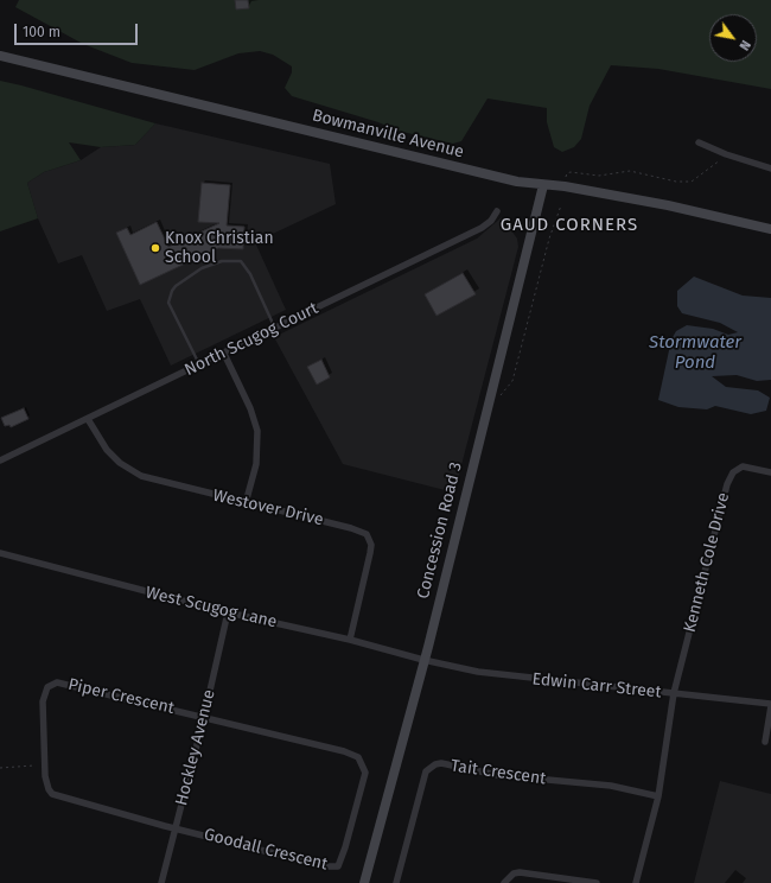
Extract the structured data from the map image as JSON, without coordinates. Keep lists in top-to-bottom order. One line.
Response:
{"streets":{"main road":["Bowmanville Avenue","Concession Road 3"],"street":["North Scugog Court","Westover Drive","Kenneth Cole Drive","West Scugog Lane","Edwin Carr Street","Piper Crescent","Hockley Avenue","Tait Crescent","Goodall Crescent"]},"crossings":[["Bowmanville Avenue","Concession Road 3"],["North Scugog Court","Westover Drive"],["Westover Drive","West Scugog Lane"],["Concession Road 3","West Scugog Lane"],["Concession Road 3","Edwin Carr Street"],["Kenneth Cole Drive","Edwin Carr Street"],["West Scugog Lane","Edwin Carr Street"],["West Scugog Lane","Hockley Avenue"],["Piper Crescent","Hockley Avenue"],["Piper Crescent","Goodall Crescent"],["Hockley Avenue","Goodall Crescent"]],"districts":["GAUD CORNERS"],"water":["Stormwater Pond"],"places":["Knox Christian School"],"scale_bar":"100 m","north":"bottom right"}
